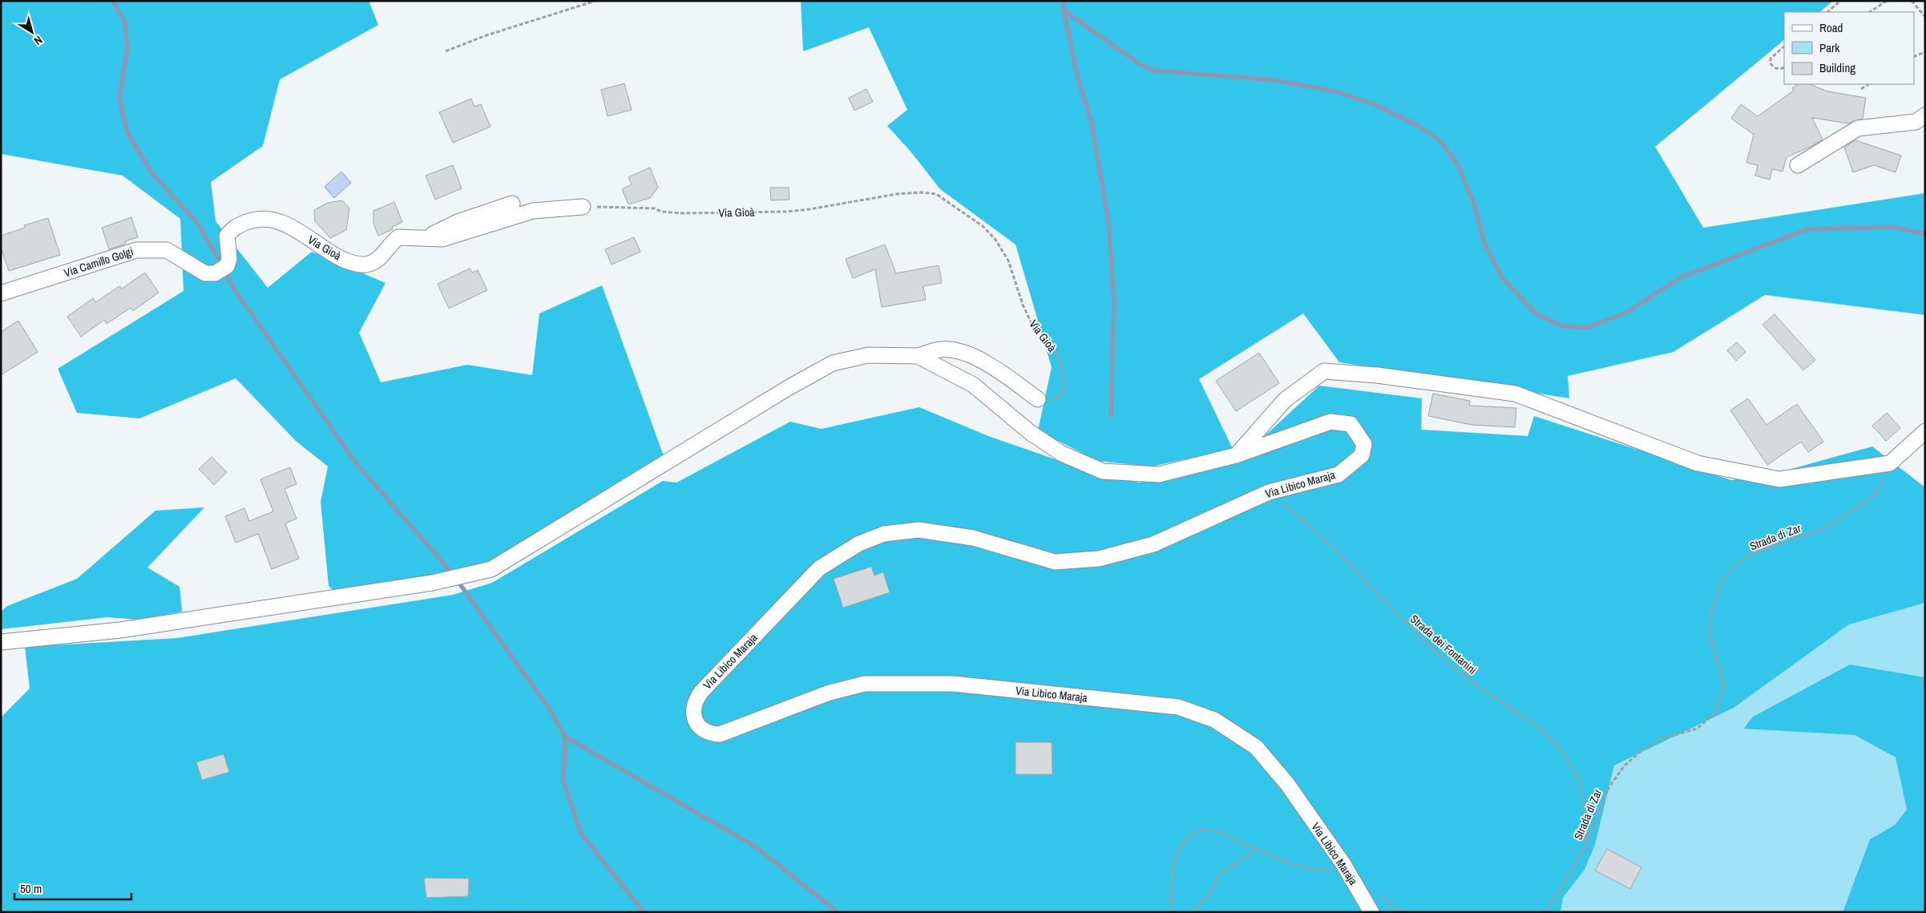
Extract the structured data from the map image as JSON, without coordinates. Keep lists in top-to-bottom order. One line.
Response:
{"streets":{"street":["Via Gioà","Via Camillo Golgi","Via Libico Maraja"],"path":["Strada di Zar","Strada dei Fontanini"]},"crossings":[["Via Gioà","Via Camillo Golgi"],["Via Libico Maraja","Strada dei Fontanini"],["Strada di Zar","Strada dei Fontanini"]],"legend":["Road","Park","Building"],"scale_bar":"50 m","north":"bottom right"}
